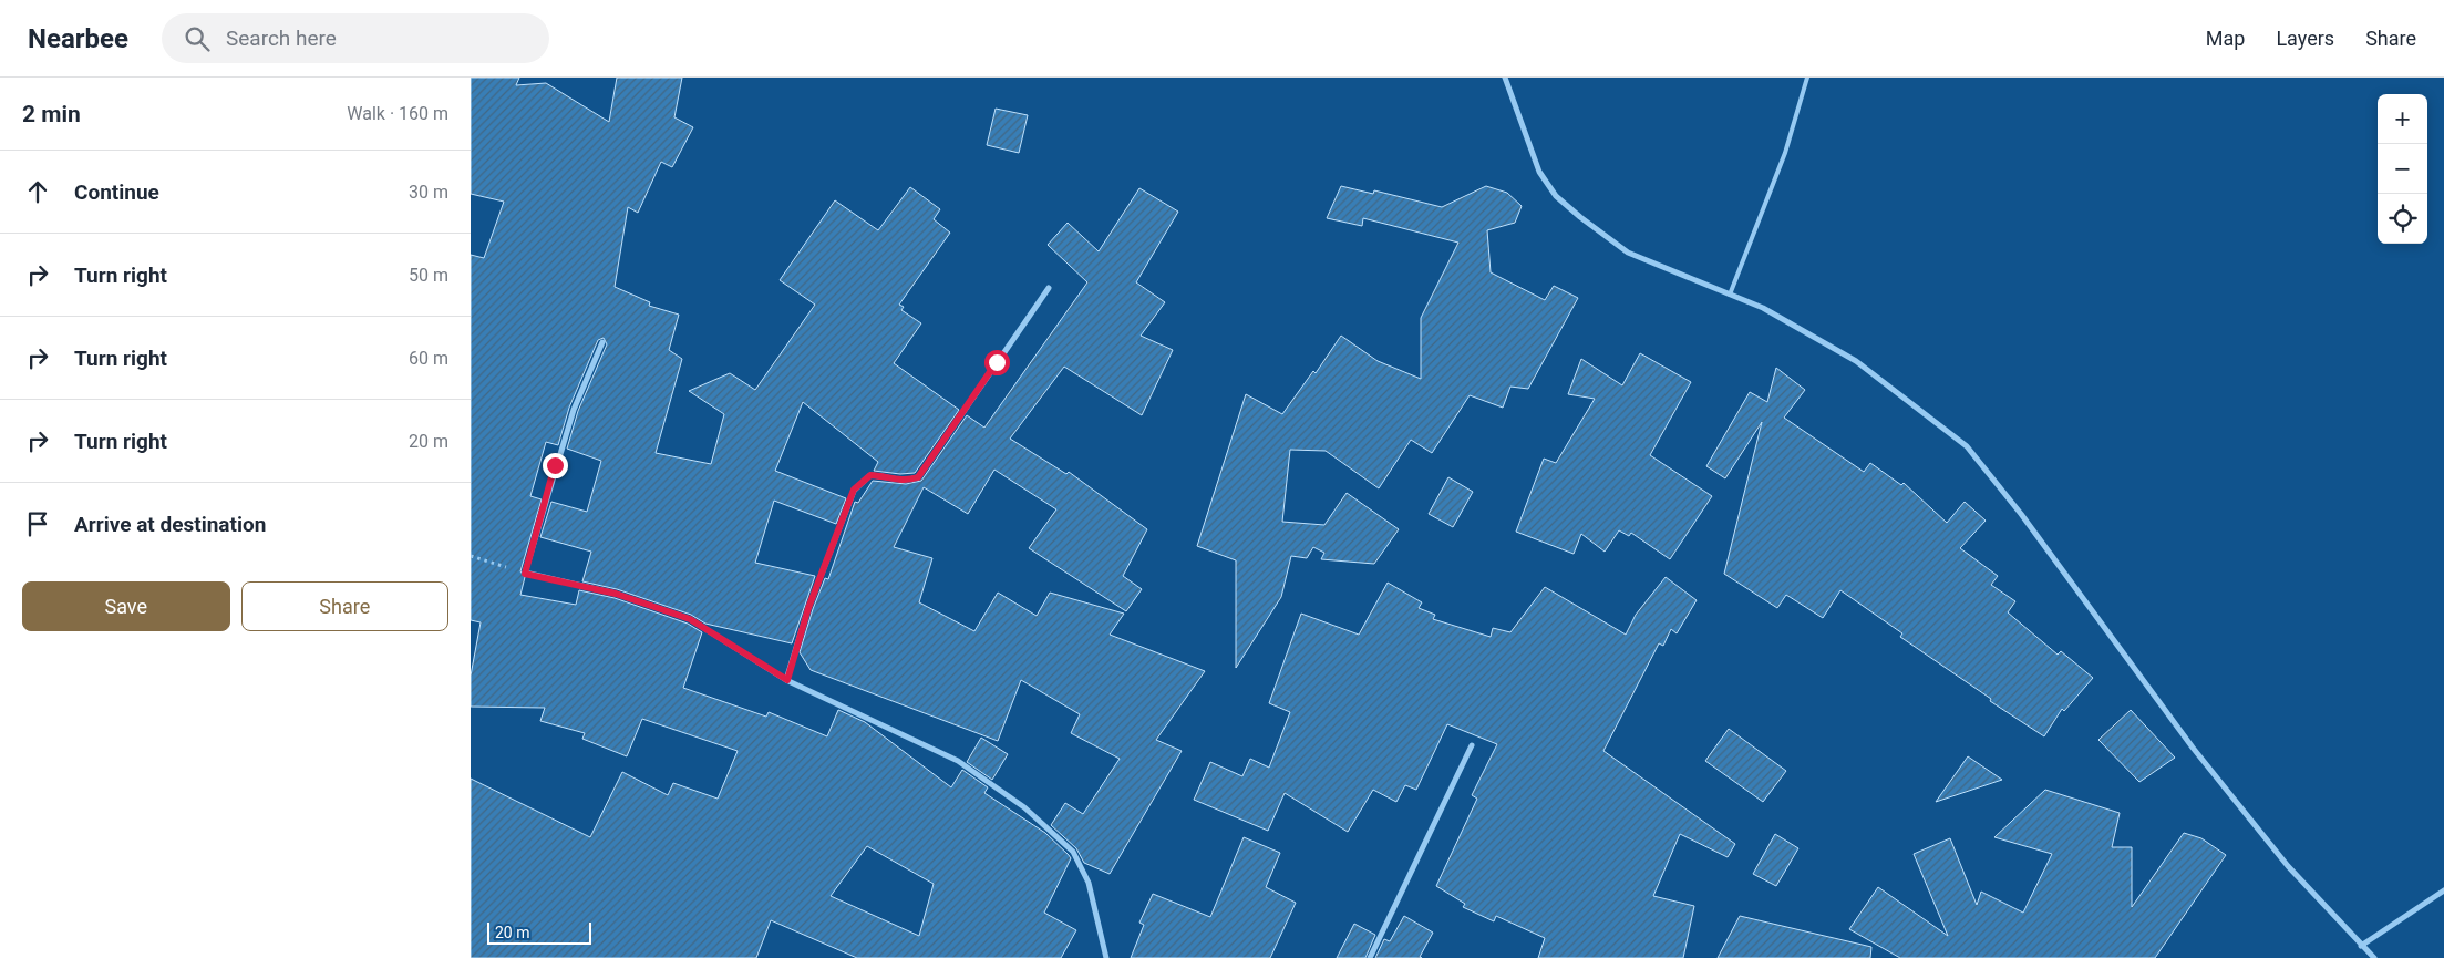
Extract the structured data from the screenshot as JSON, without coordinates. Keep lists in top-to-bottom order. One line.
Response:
{"scale_bar":"20 m","page":{"header":"Nearbee","search":"Search here","nav":["Map","Layers","Share"],"heading":["2 min","Walk · 160 m"],"map_buttons":["+","−"],"list":[["Continue","30 m"],["Turn right","50 m"],["Turn right","60 m"],["Turn right","20 m"],"Arrive at destination"],"buttons":["Save","Share"],"scale":"20 m"}}
